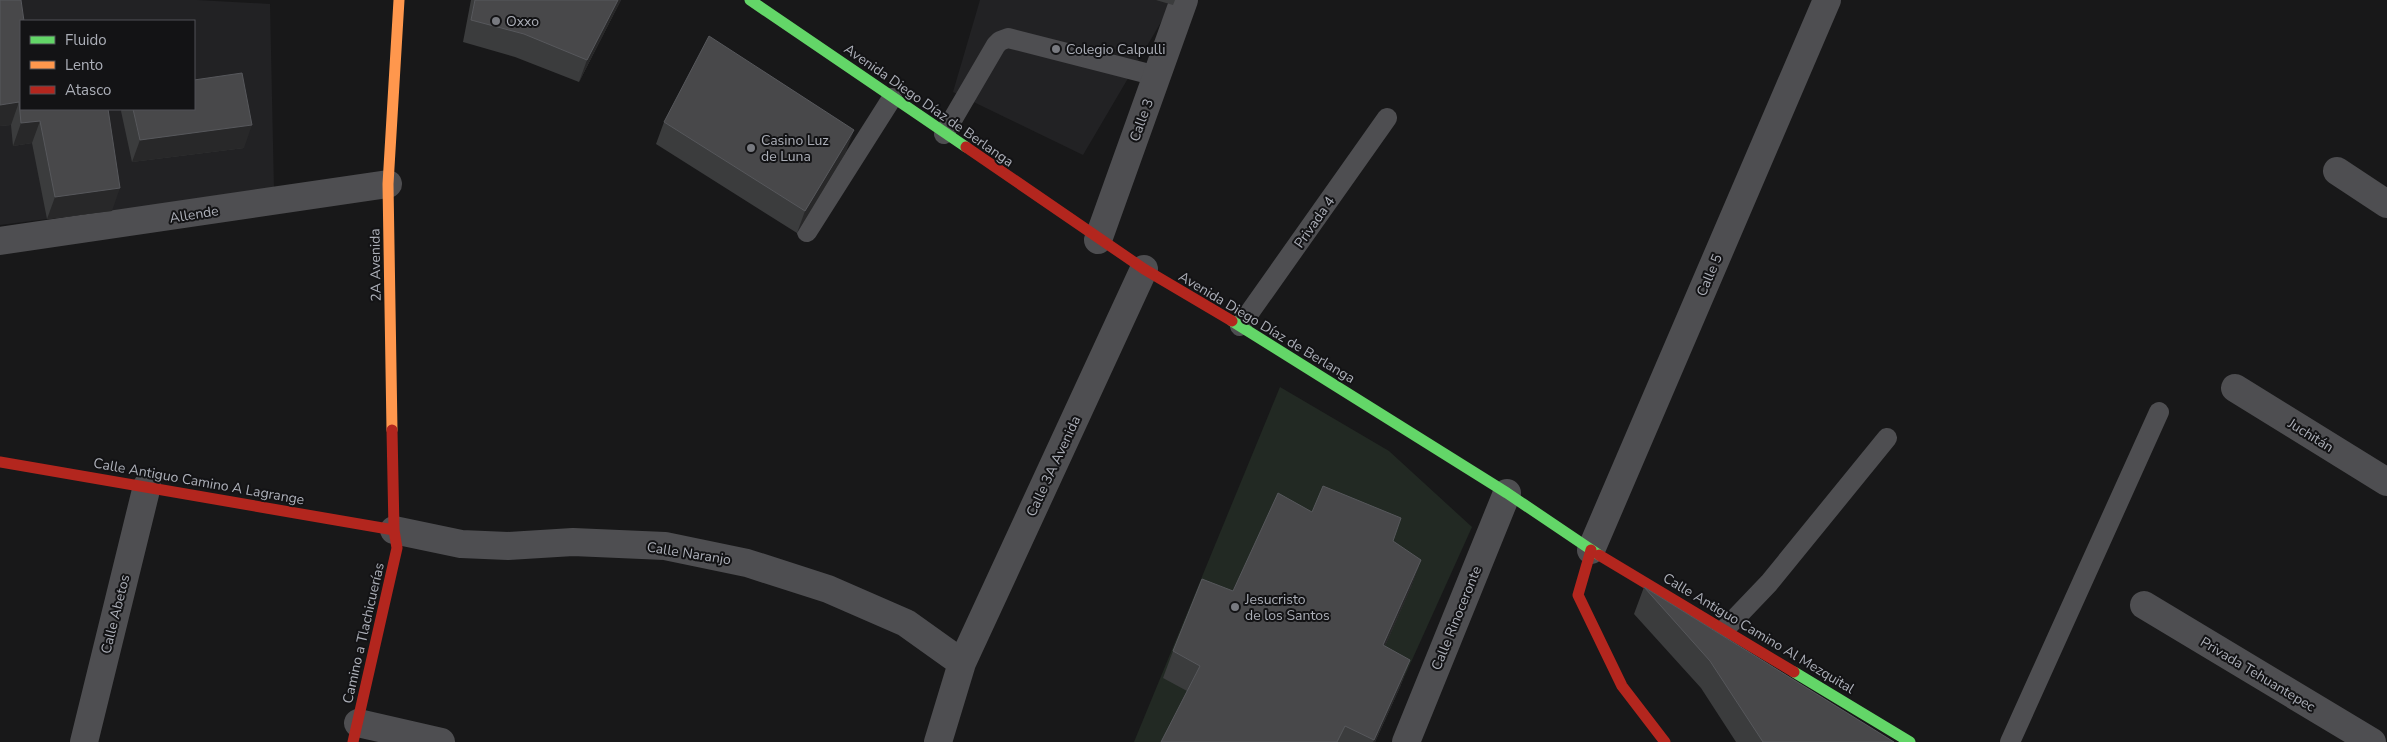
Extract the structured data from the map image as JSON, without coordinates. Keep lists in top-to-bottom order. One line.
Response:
{"streets":{"street":["Avenida Diego Díaz de Berlanga","Calle 3","Allende","2A Avenida","Calle 5","Juchitán","Calle 3A Avenida","Calle Antiguo Camino A Lagrange","Calle Naranjo","Calle Abetos","Calle Rinoceronte","Camino a Tlachicuerías","Calle Antiguo Camino Al Mezquital","Privada Tehuantepec"],"lane":["Privada 4"]},"crossings":[["Avenida Diego Díaz de Berlanga","Calle 3"],["Avenida Diego Díaz de Berlanga","Privada 4"],["Avenida Diego Díaz de Berlanga","Calle 5"],["Avenida Diego Díaz de Berlanga","Calle 3A Avenida"],["Avenida Diego Díaz de Berlanga","Calle Rinoceronte"],["Avenida Diego Díaz de Berlanga","Calle Antiguo Camino Al Mezquital"],["Allende","2A Avenida"],["2A Avenida","Calle Antiguo Camino A Lagrange"],["2A Avenida","Calle Naranjo"],["2A Avenida","Camino a Tlachicuerías"],["Calle 5","Calle Antiguo Camino Al Mezquital"],["Calle 3A Avenida","Calle Naranjo"],["Calle Antiguo Camino A Lagrange","Calle Naranjo"],["Calle Antiguo Camino A Lagrange","Calle Abetos"],["Calle Antiguo Camino A Lagrange","Camino a Tlachicuerías"],["Calle Naranjo","Camino a Tlachicuerías"]],"places":["Oxxo","Colegio Calpulli","Casino Luz de Luna","Jesucristo de los Santos"],"legend":["Fluido","Lento","Atasco"]}
